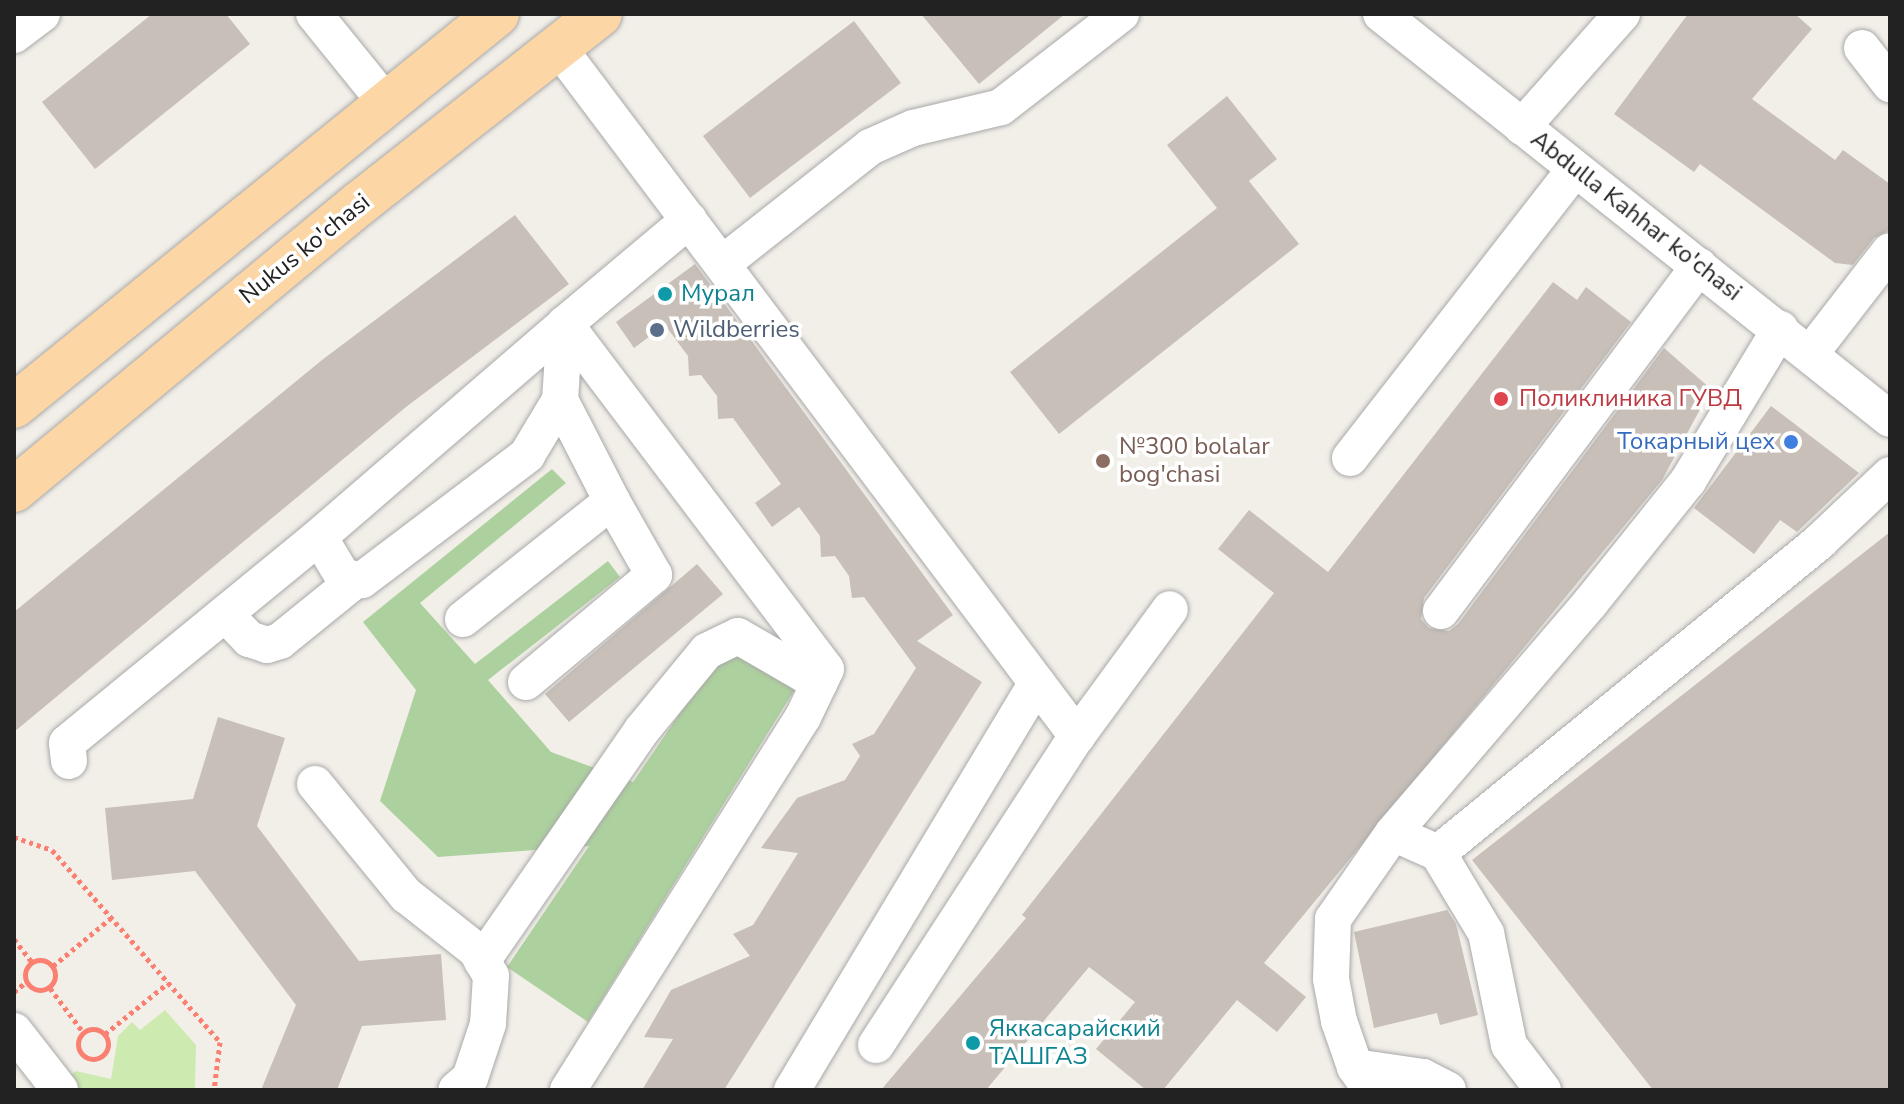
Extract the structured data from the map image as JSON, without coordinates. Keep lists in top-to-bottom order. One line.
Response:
{"streets":{"main road":["Nukus ko'chasi"],"street":["Abdulla Kahhar ko'chasi"]},"places":["Мурал","Wildberries","Поликлиника ГУВД","Токарный цех","№300 bolalar bog'chasi","Яккасарайский ТАШГАЗ"]}
